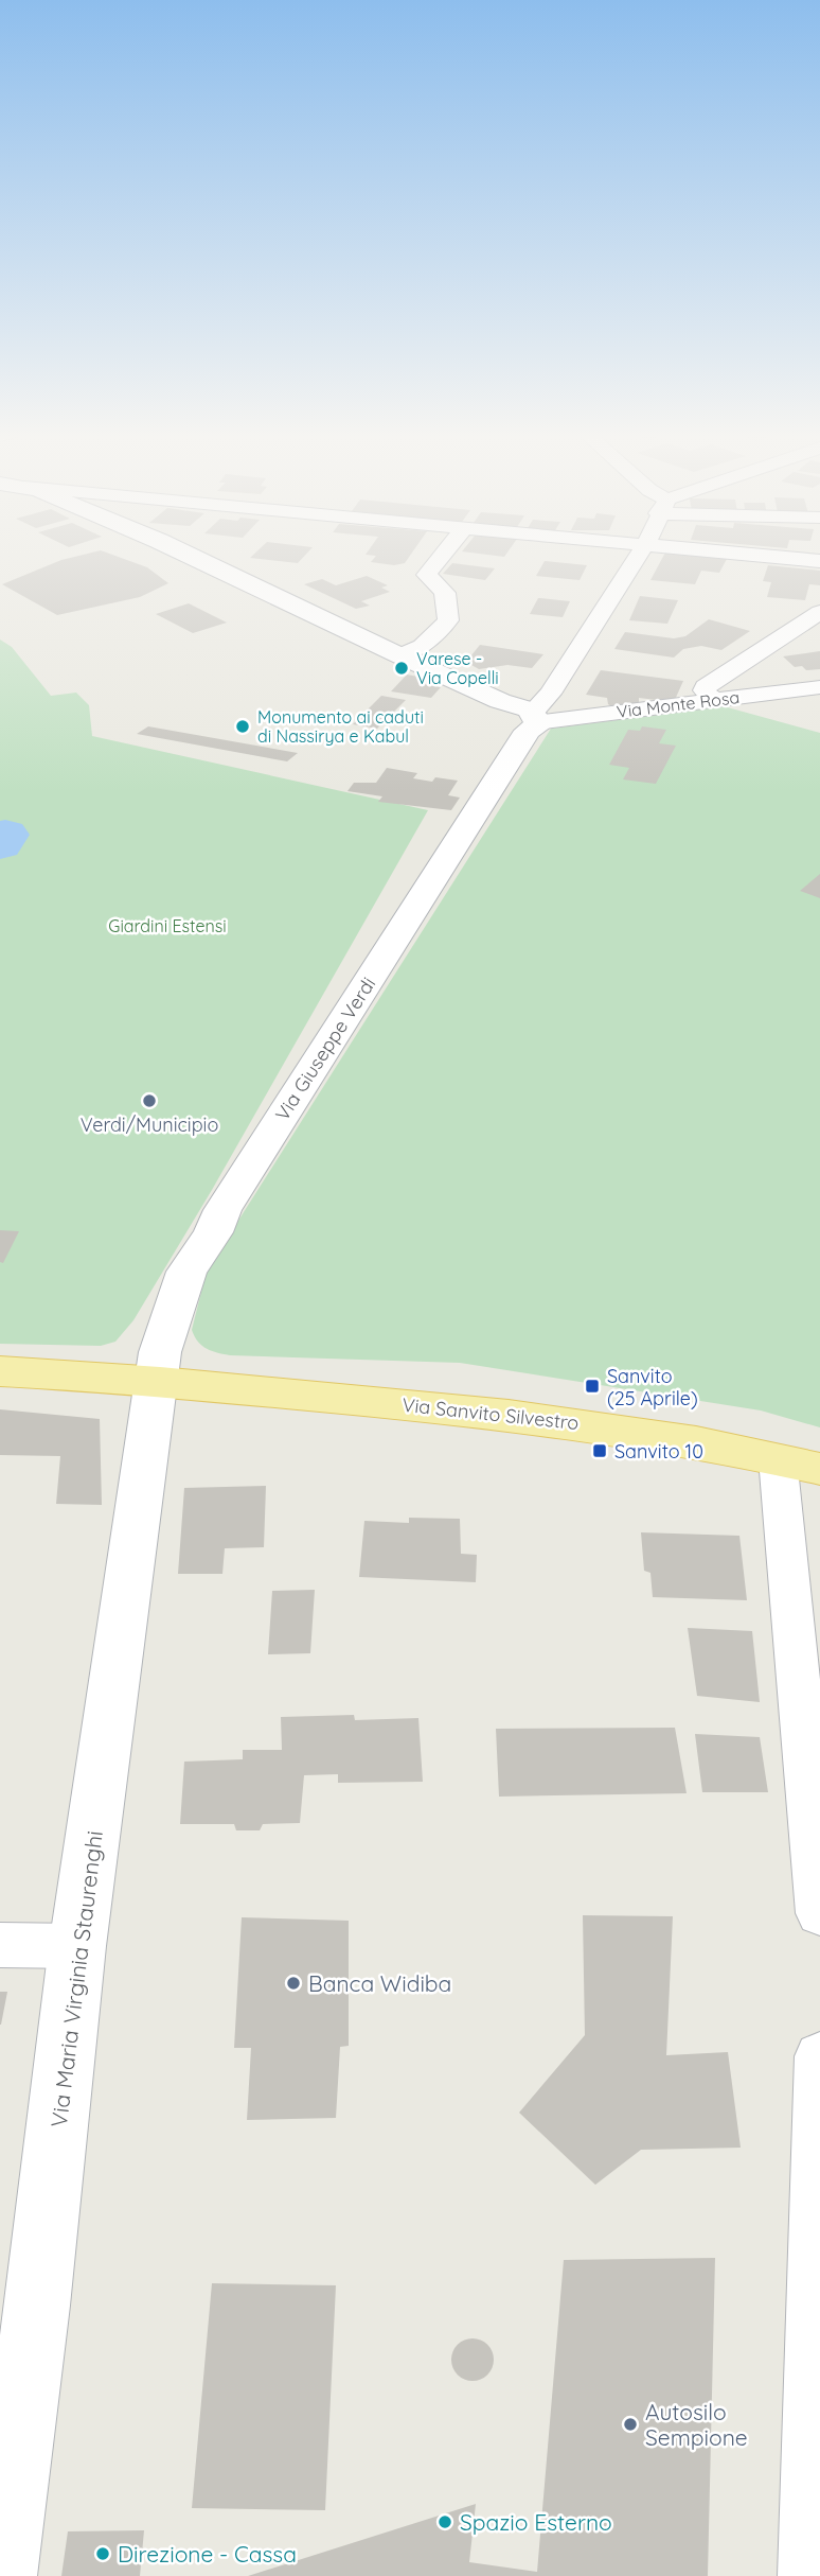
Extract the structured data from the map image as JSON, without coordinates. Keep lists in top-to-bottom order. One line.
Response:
{"streets":{"main road":["Via Giuseppe Verdi","Via Sanvito Silvestro","Via Maria Virginia Staurenghi"],"street":["Via Monte Rosa"]},"crossings":[["Via Monte Rosa","Via Giuseppe Verdi"],["Via Giuseppe Verdi","Via Sanvito Silvestro"],["Via Giuseppe Verdi","Via Maria Virginia Staurenghi"],["Via Sanvito Silvestro","Via Maria Virginia Staurenghi"]],"parks":["Giardini Estensi"],"places":{"other":["Varese - Via Copelli","Monumento ai caduti di Nassirya e Kabul","Verdi/Municipio","Banca Widiba","Autosilo Sempione","Spazio Esterno","Direzione - Cassa"],"transit":["Sanvito (25 Aprile)","Sanvito 10"]}}
